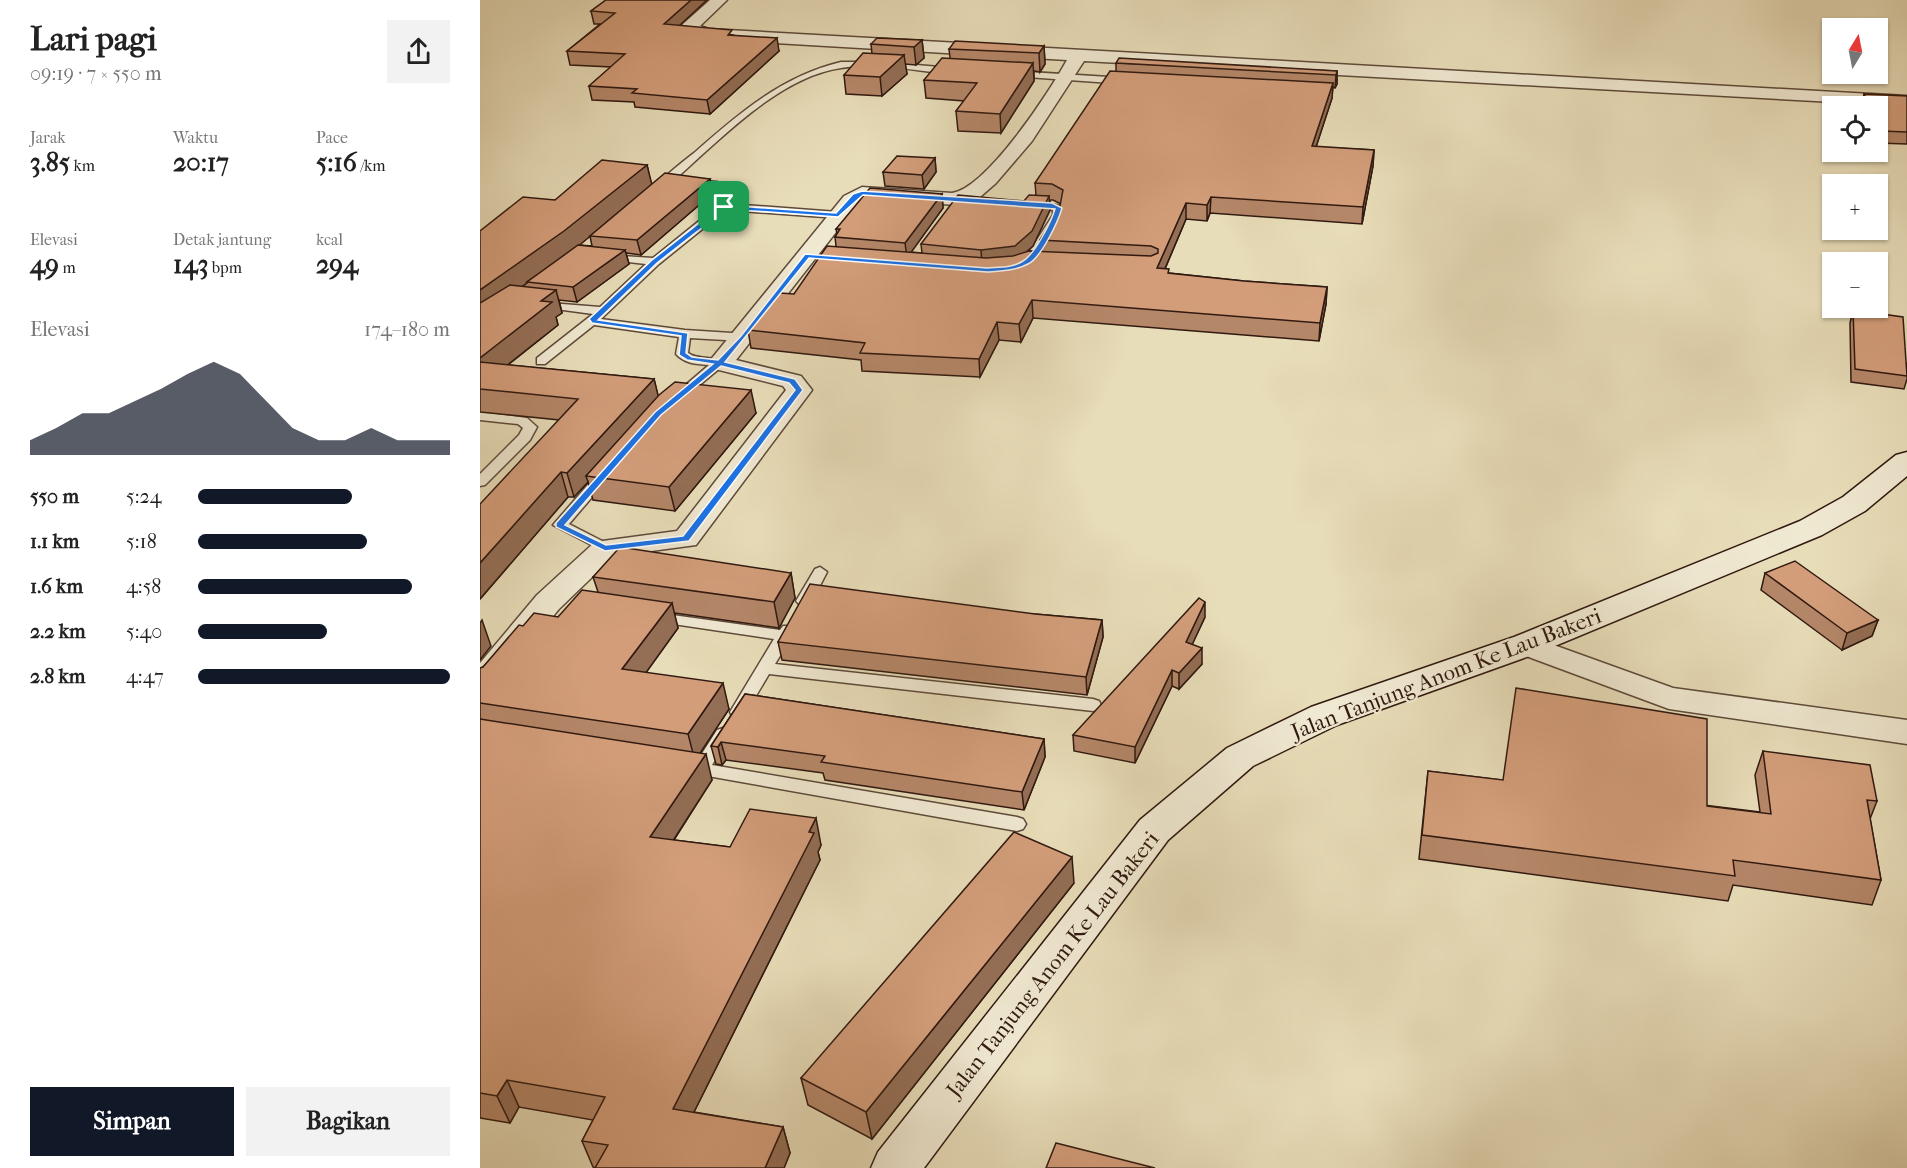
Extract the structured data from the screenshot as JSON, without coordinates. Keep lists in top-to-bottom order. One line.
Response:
{"streets":{"main road":["Jalan Tanjung Anom Ke Lau Bakeri"]},"north":"top","page":{"heading":["Lari pagi","09:19 · 7 × 550 m"],"map_buttons":["+","−"],"stats":[["Jarak","3.85 km"],["Waktu","20:17"],["Pace","5:16 /km"],["Elevasi","49 m"],["Detak jantung","143 bpm"],["kcal","294"]],"chart":["Elevasi","174–180 m"],"list":[{"name":"550 m","note":"5:24"},{"name":"1.1 km","note":"5:18"},{"name":"1.6 km","note":"4:58"},{"name":"2.2 km","note":"5:40"},{"name":"2.8 km","note":"4:47"}],"buttons":["Simpan","Bagikan"]}}
